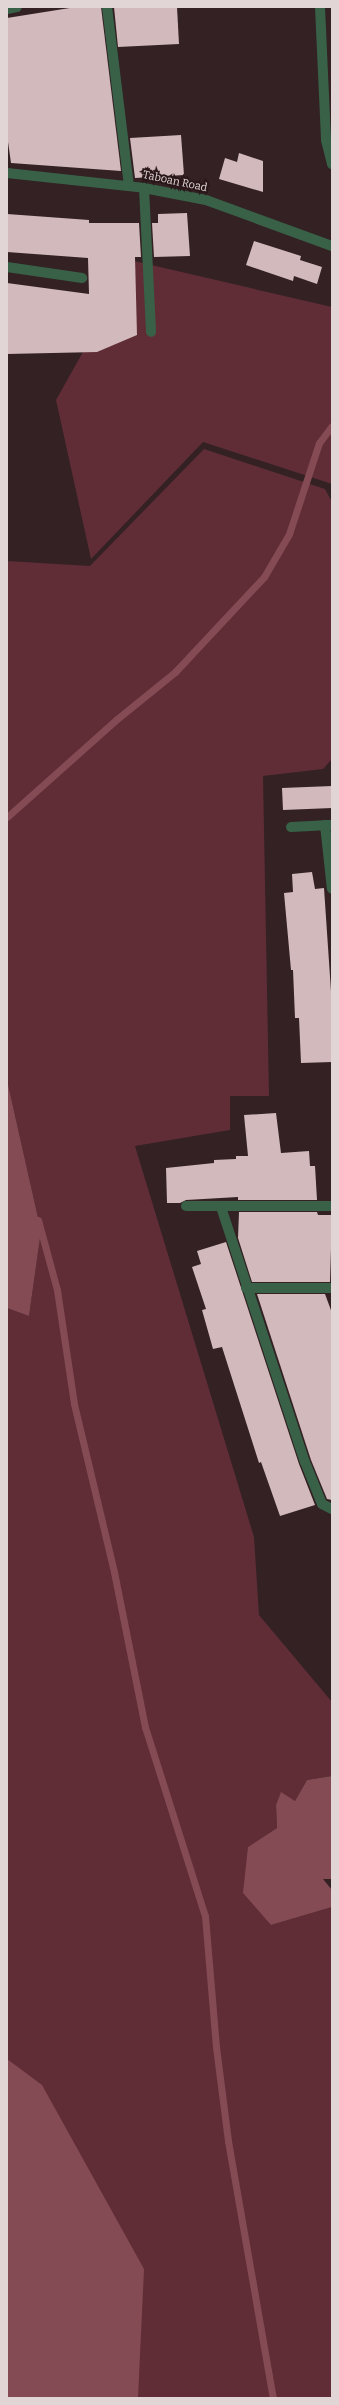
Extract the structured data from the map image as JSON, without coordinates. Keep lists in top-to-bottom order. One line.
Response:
{"streets":{"street":["Taboan Road"]}}
